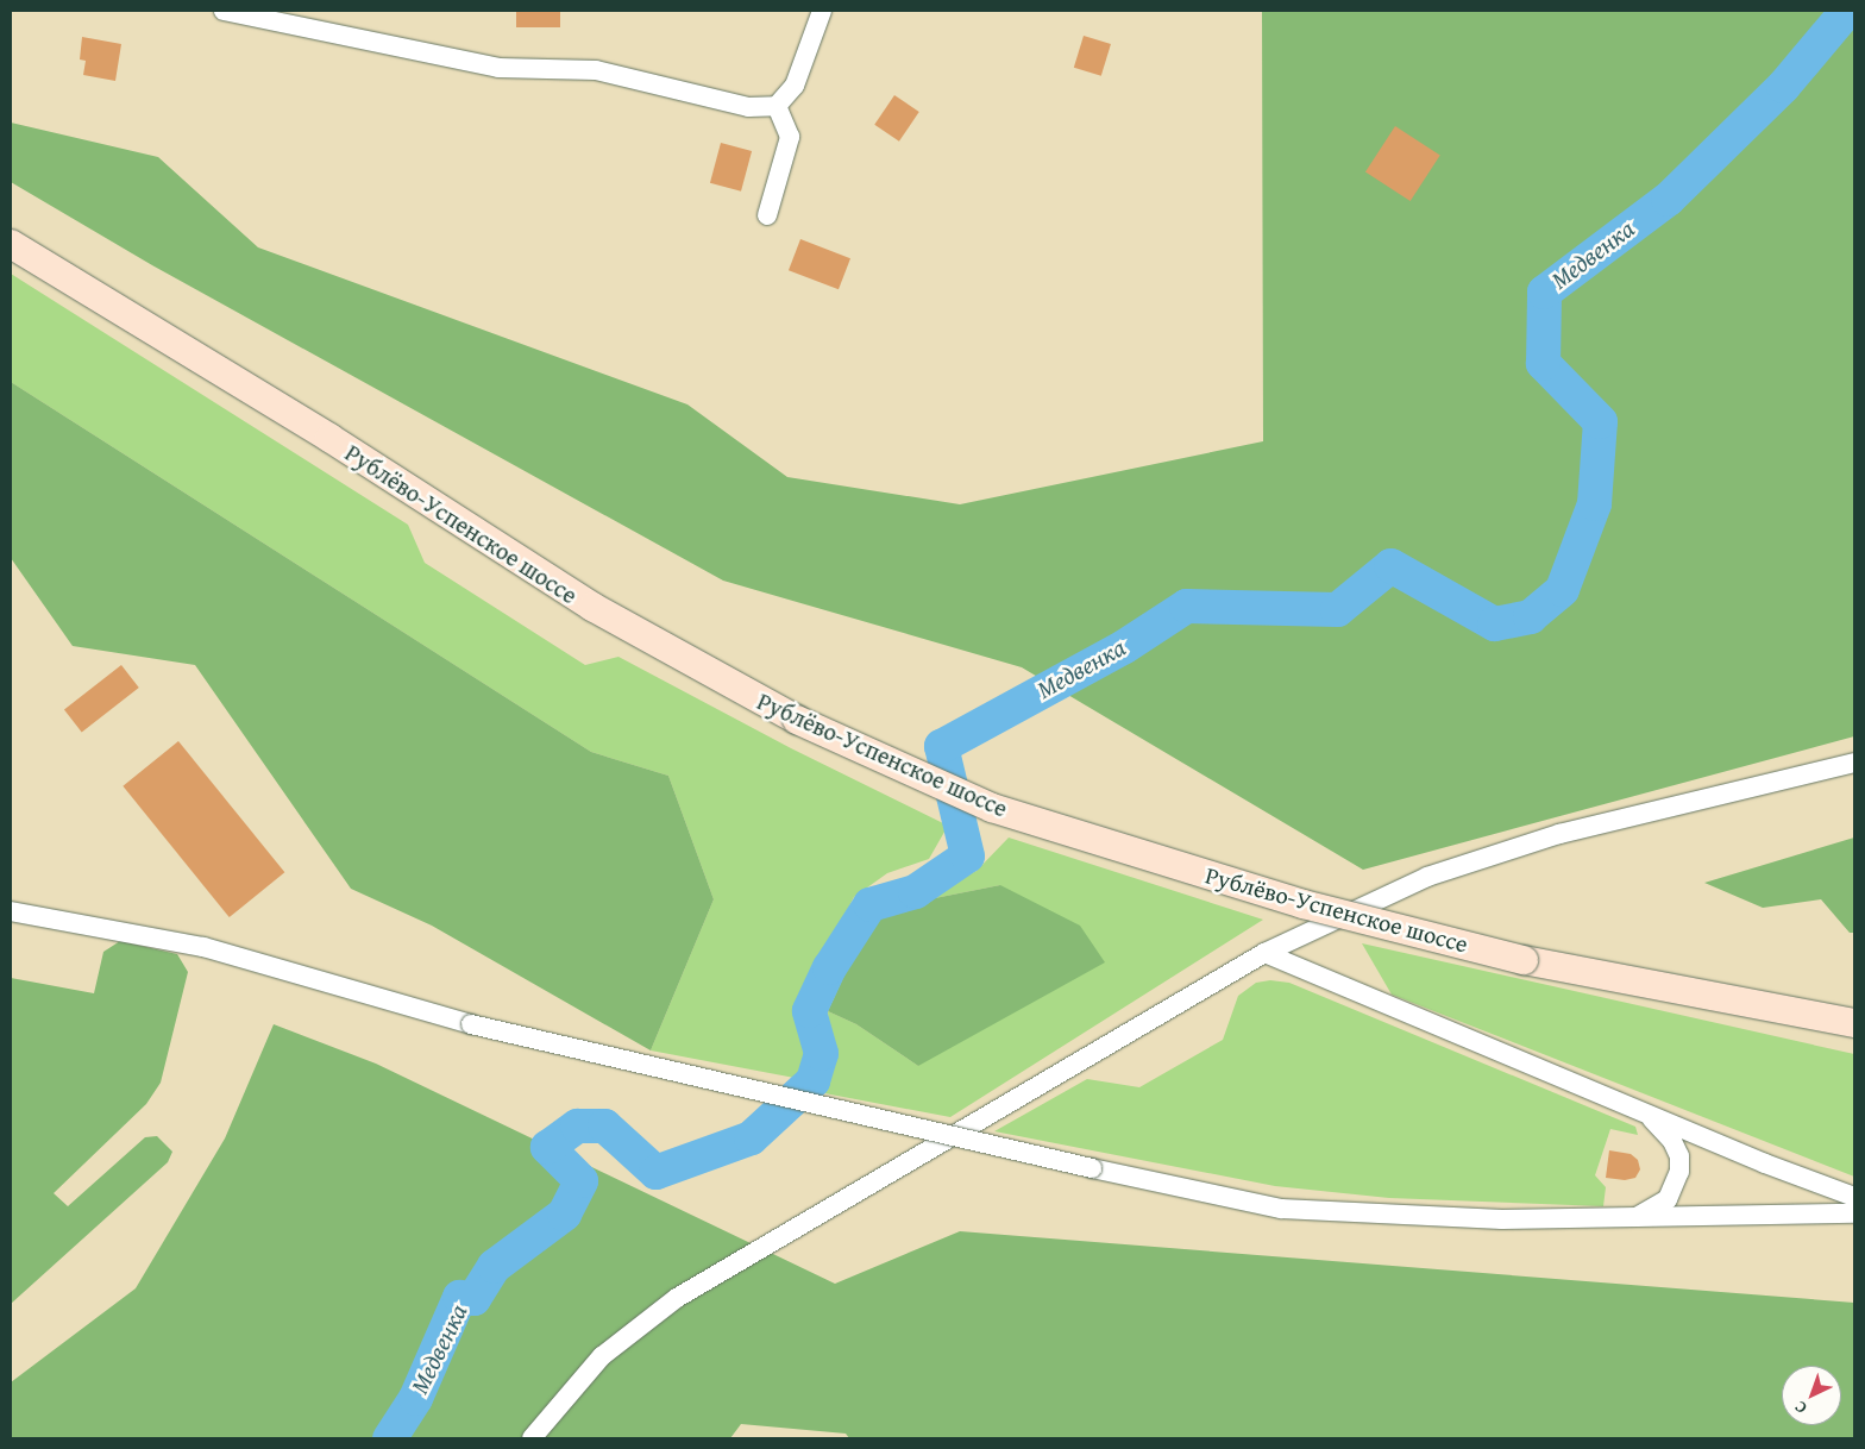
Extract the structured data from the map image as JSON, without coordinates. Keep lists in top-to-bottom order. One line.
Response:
{"streets":{"main road":["Рублёво-Успенское шоссе"]},"water":["Медвенка"],"north":"bottom left"}
